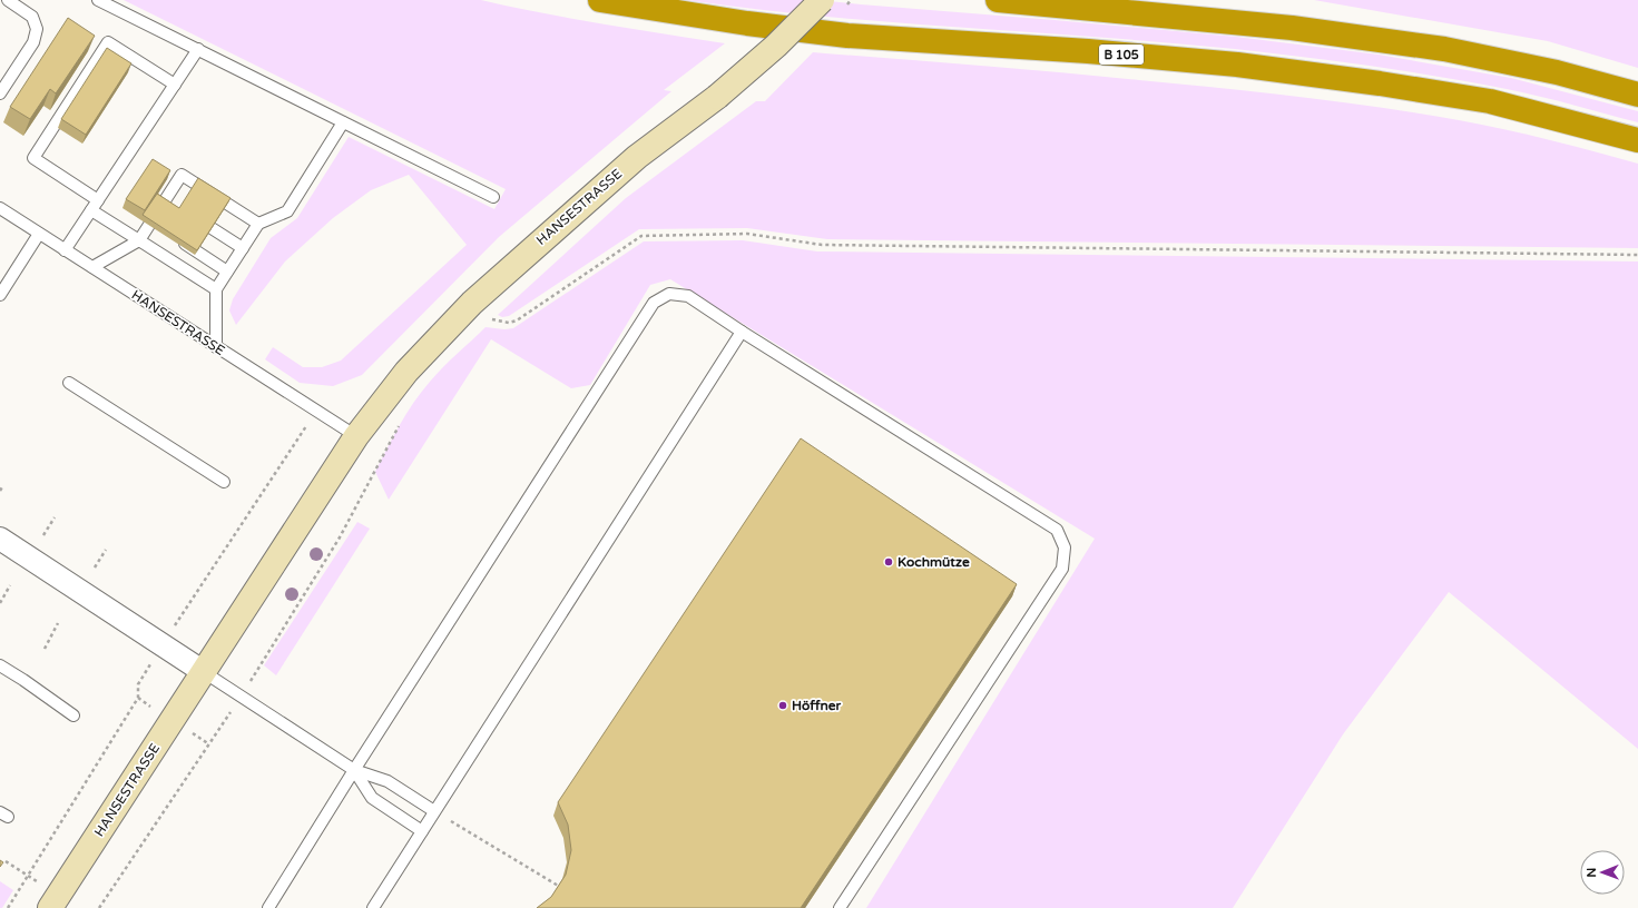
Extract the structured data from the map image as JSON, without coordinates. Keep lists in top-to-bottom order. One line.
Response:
{"streets":{"highway":["B 105"],"street":["HANSESTRASSE"]},"places":["Kochmütze","Höffner"],"north":"left"}
